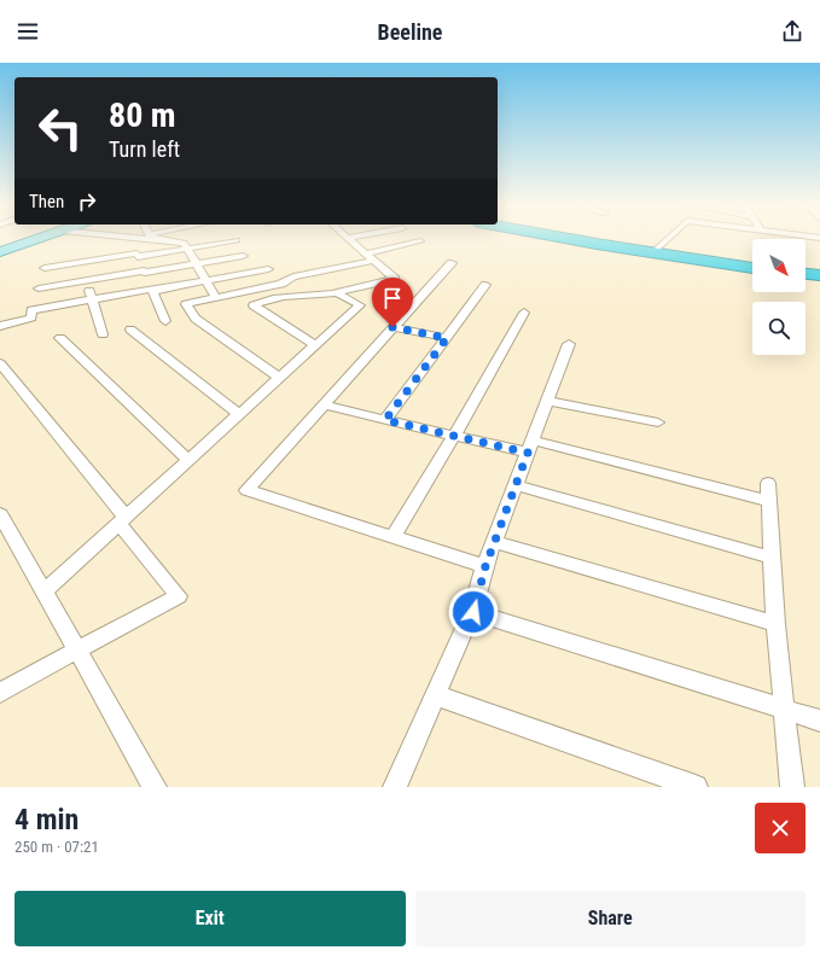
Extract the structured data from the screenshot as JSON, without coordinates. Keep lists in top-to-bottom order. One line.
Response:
{"north":"bottom right","page":{"header":"Beeline","turn":["80 m","Turn left"],"then":"Then","heading":["4 min","250 m · 07:21"],"buttons":["Exit","Share"]}}
